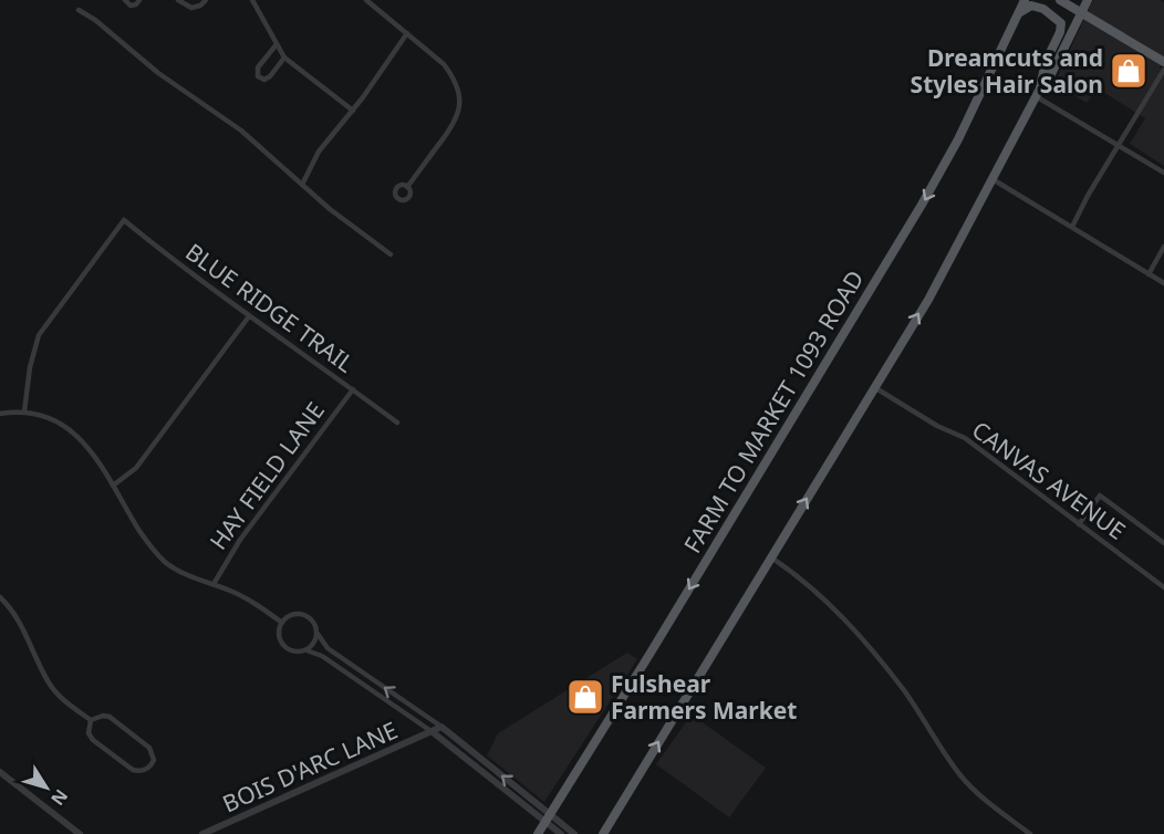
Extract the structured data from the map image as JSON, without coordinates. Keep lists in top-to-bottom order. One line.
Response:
{"streets":{"main road":["FARM TO MARKET 1093 ROAD"],"street":["BLUE RIDGE TRAIL","HAY FIELD LANE","CANVAS AVENUE","BOIS D'ARC LANE"]},"crossings":[["BLUE RIDGE TRAIL","HAY FIELD LANE"],["FARM TO MARKET 1093 ROAD","BOIS D'ARC LANE"]],"places":{"shop":["Dreamcuts and Styles Hair Salon","Fulshear Farmers Market"]},"north":"bottom right"}
